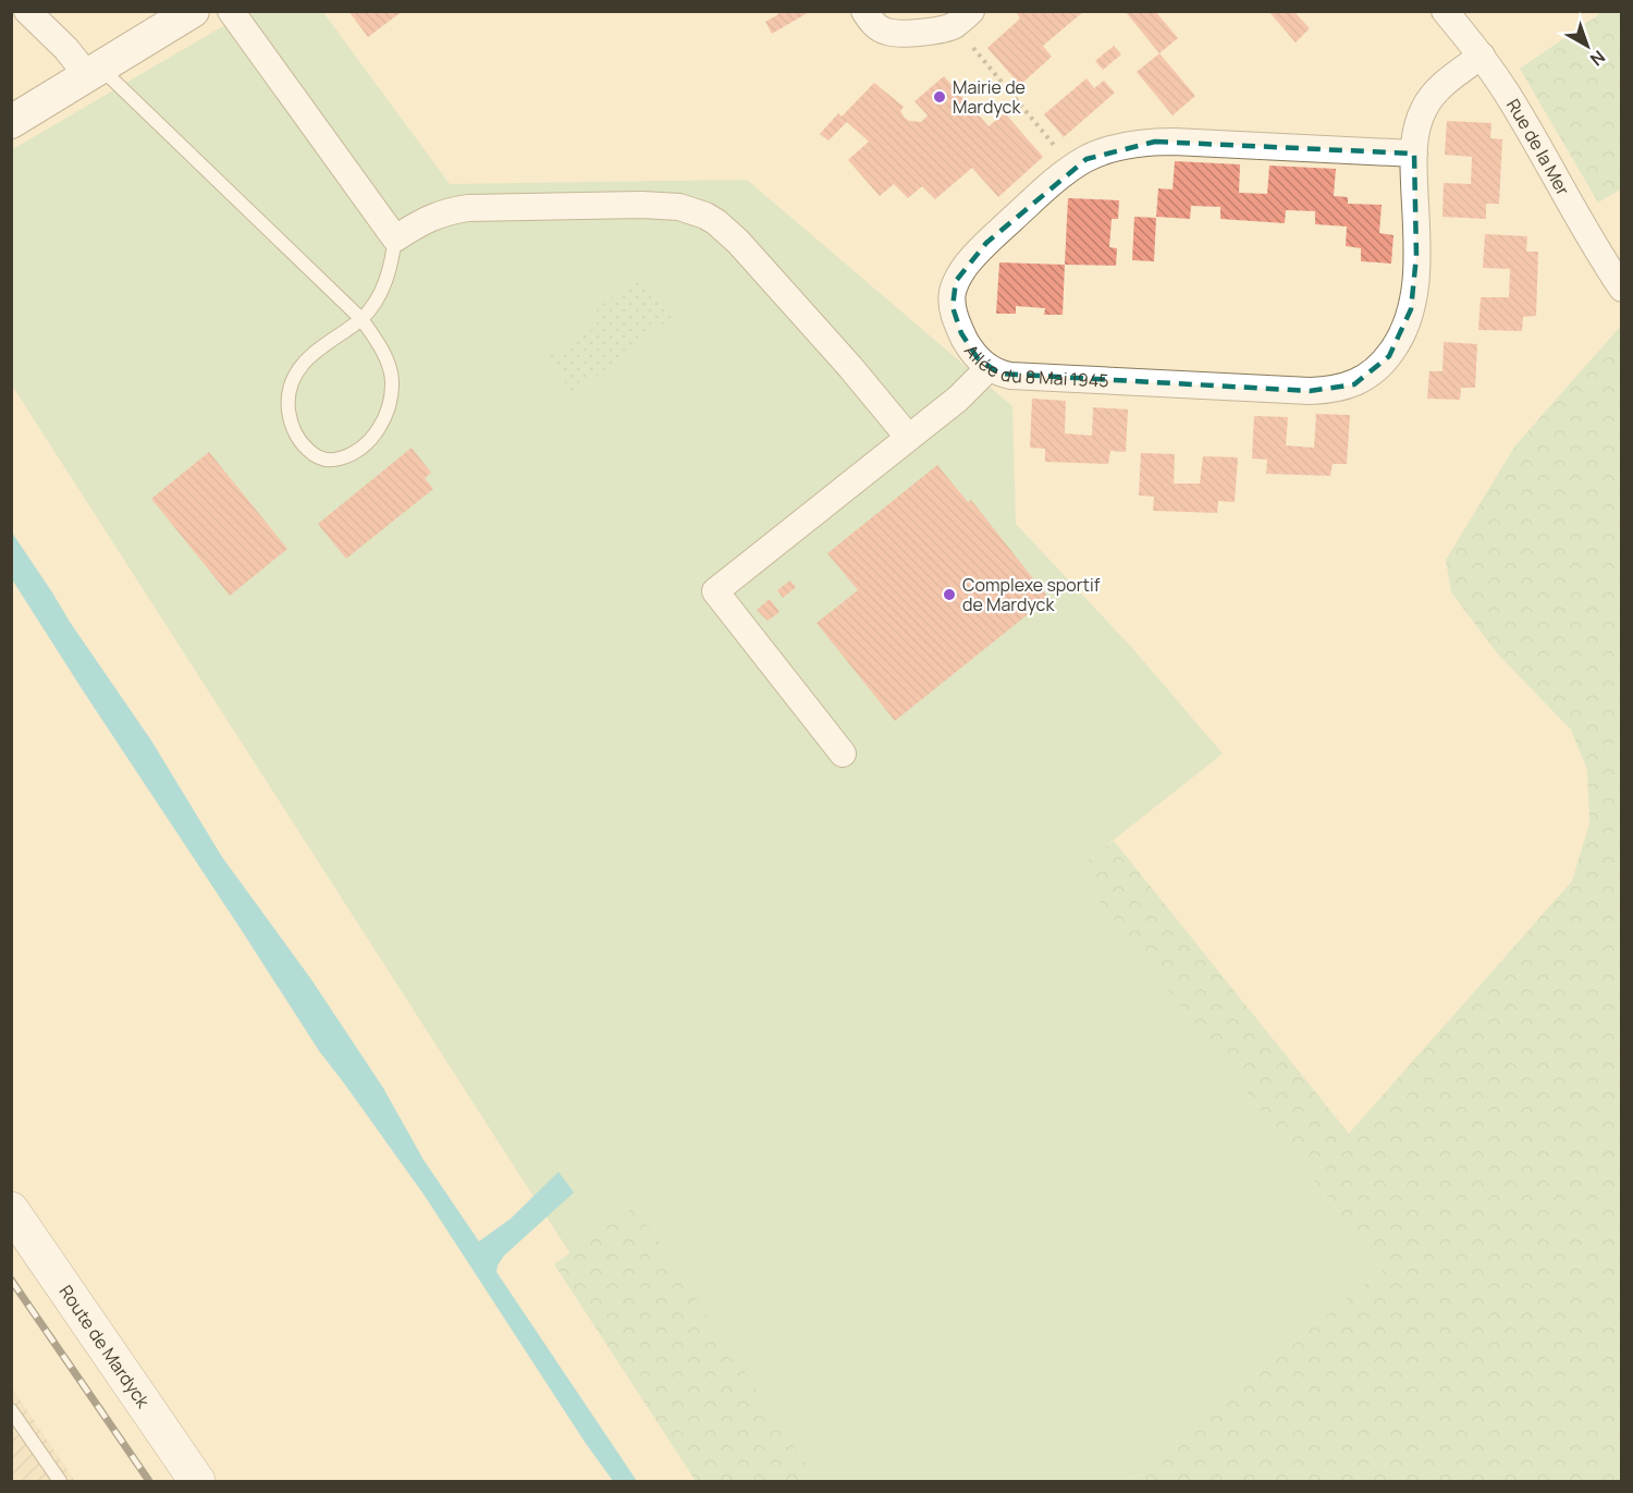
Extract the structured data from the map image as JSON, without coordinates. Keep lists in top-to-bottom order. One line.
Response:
{"streets":{"main road":["Route de Mardyck"],"street":["Rue de la Mer","Allée du 8 Mai 1945"]},"crossings":[["Rue de la Mer","Allée du 8 Mai 1945"]],"places":["Mairie de Mardyck","Complexe sportif de Mardyck"],"north":"bottom right"}
